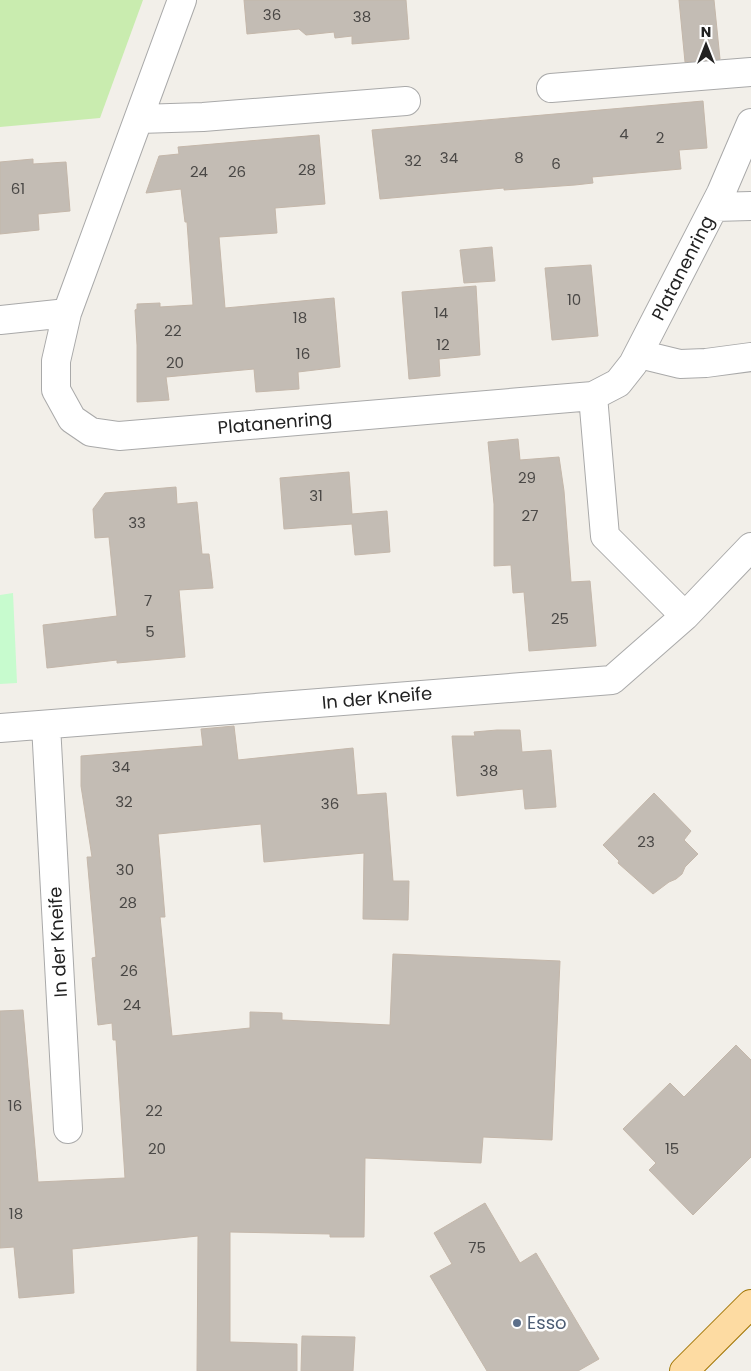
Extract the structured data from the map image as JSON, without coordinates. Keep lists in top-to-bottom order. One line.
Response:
{"streets":{"street":["Platanenring","In der Kneife"]},"places":["Esso"],"house_numbers":["36","38","4","2","34","8","32","6","28","24","26","61","10","14","18","22","12","16","20","29","31","27","33","7","25","5","34","38","32","36","23","30","28","26","24","16","22","20","15","18","75"],"north":"top"}
